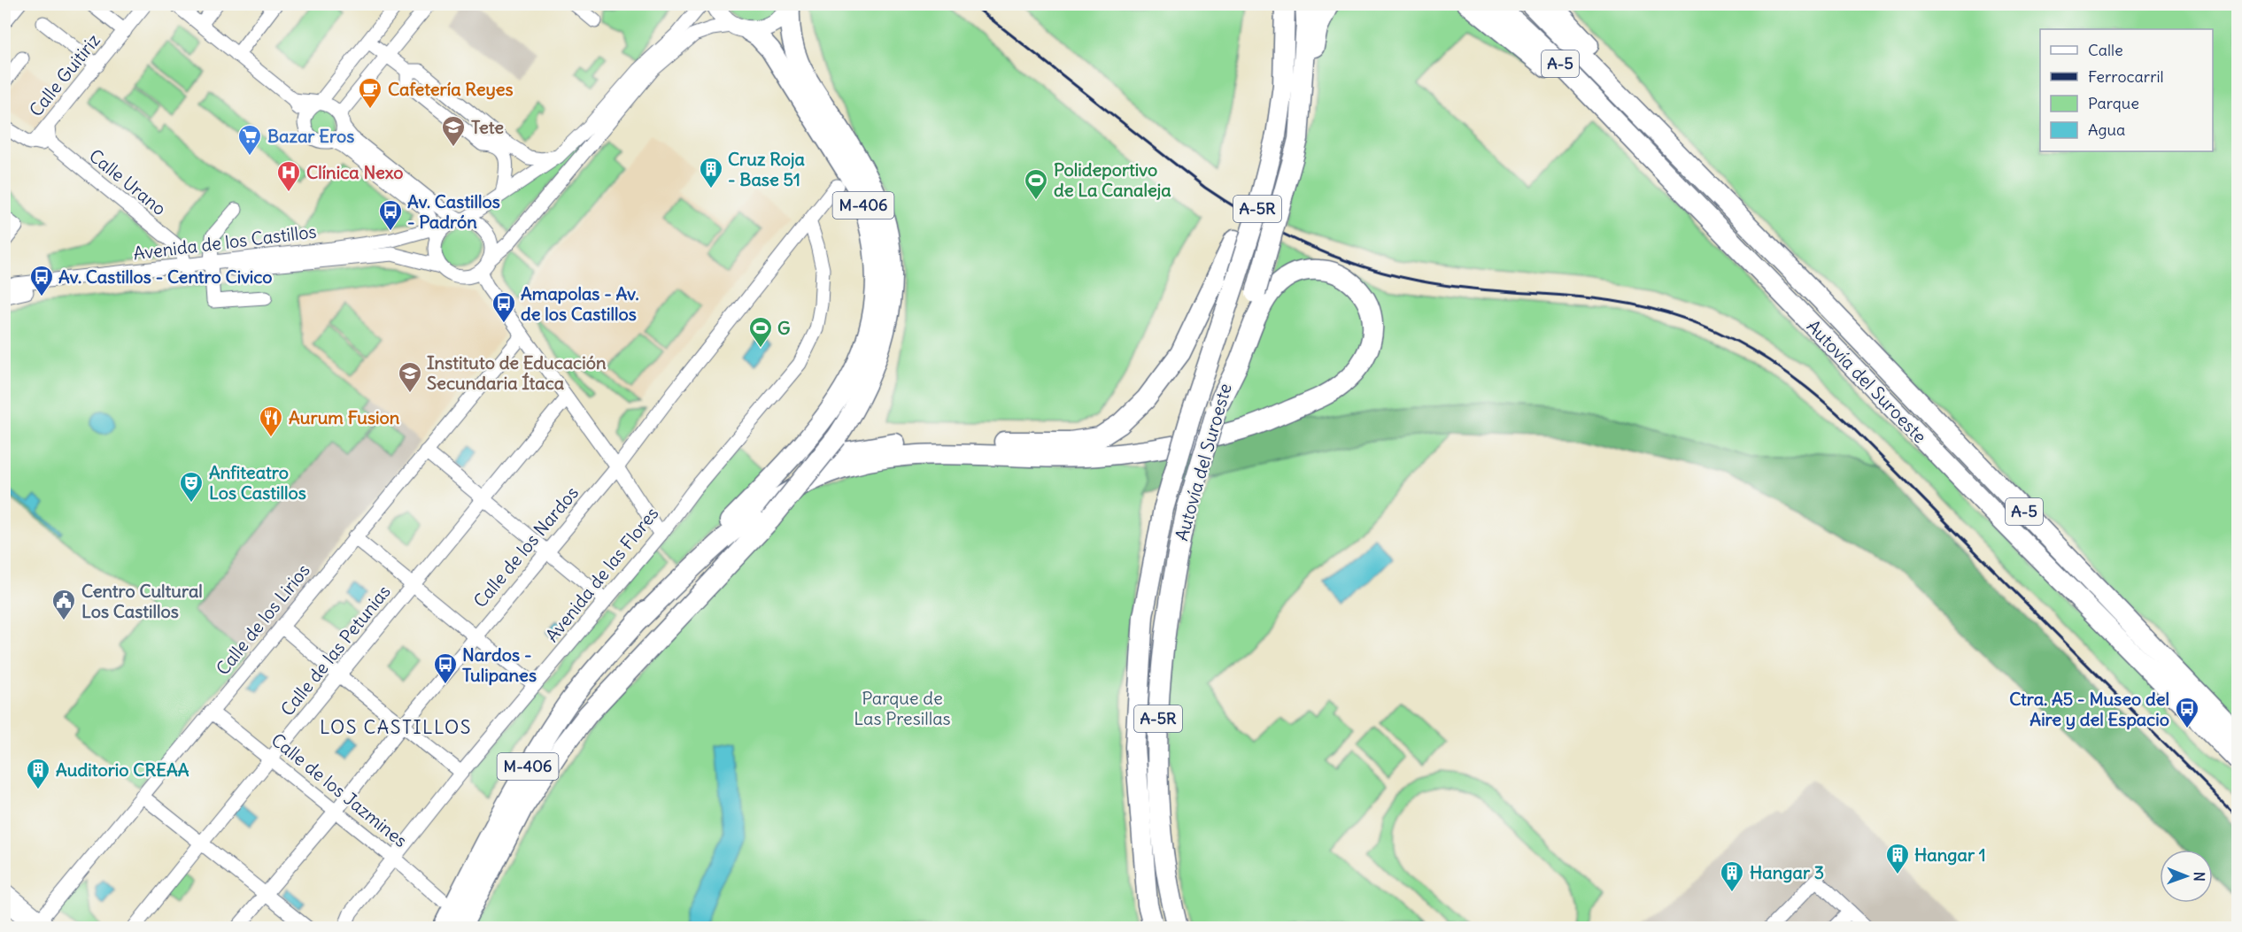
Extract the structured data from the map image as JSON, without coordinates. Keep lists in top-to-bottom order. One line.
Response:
{"streets":{"highway":["A-5","M-406","A-5R","Autovía del Suroeste"],"street":["Calle Guitiriz","Calle Urano","Avenida de los Castillos","Calle de los Nardos","Avenida de las Flores","Calle de los Lirios","Calle de las Petunias","Calle de los Jazmines"]},"crossings":[["Calle Guitiriz","Calle Urano"],["Calle Urano","Avenida de los Castillos"],["Calle de los Nardos","Avenida de las Flores"],["Calle de los Nardos","Calle de los Jazmines"],["Avenida de las Flores","Calle de los Jazmines"],["Calle de los Lirios","Calle de los Jazmines"],["Calle de las Petunias","Calle de los Jazmines"]],"districts":["LOS CASTILLOS"],"parks":["Parque de Las Presillas"],"places":{"cafe":["Cafetería Reyes"],"school or university":["Tete","Instituto de Educación Secundaria Ítaca"],"supermarket":["Bazar Eros"],"building":["Cruz Roja - Base 51","Auditorio CREAA","Hangar 1","Hangar 3"],"hospital":["Clínica Nexo"],"sports":["Polideportivo de La Canaleja","G"],"bus stop":["Av. Castillos - Padrón","Av. Castillos - Centro Civico","Amapolas - Av. de los Castillos","Nardos - Tulipanes","Ctra. A5 - Museo del Aire y del Espacio"],"restaurant":["Aurum Fusion"],"theatre":["Anfiteatro Los Castillos"],"public building":["Centro Cultural Los Castillos"]},"legend":["Calle","Ferrocarril","Parque","Agua"],"north":"right"}
